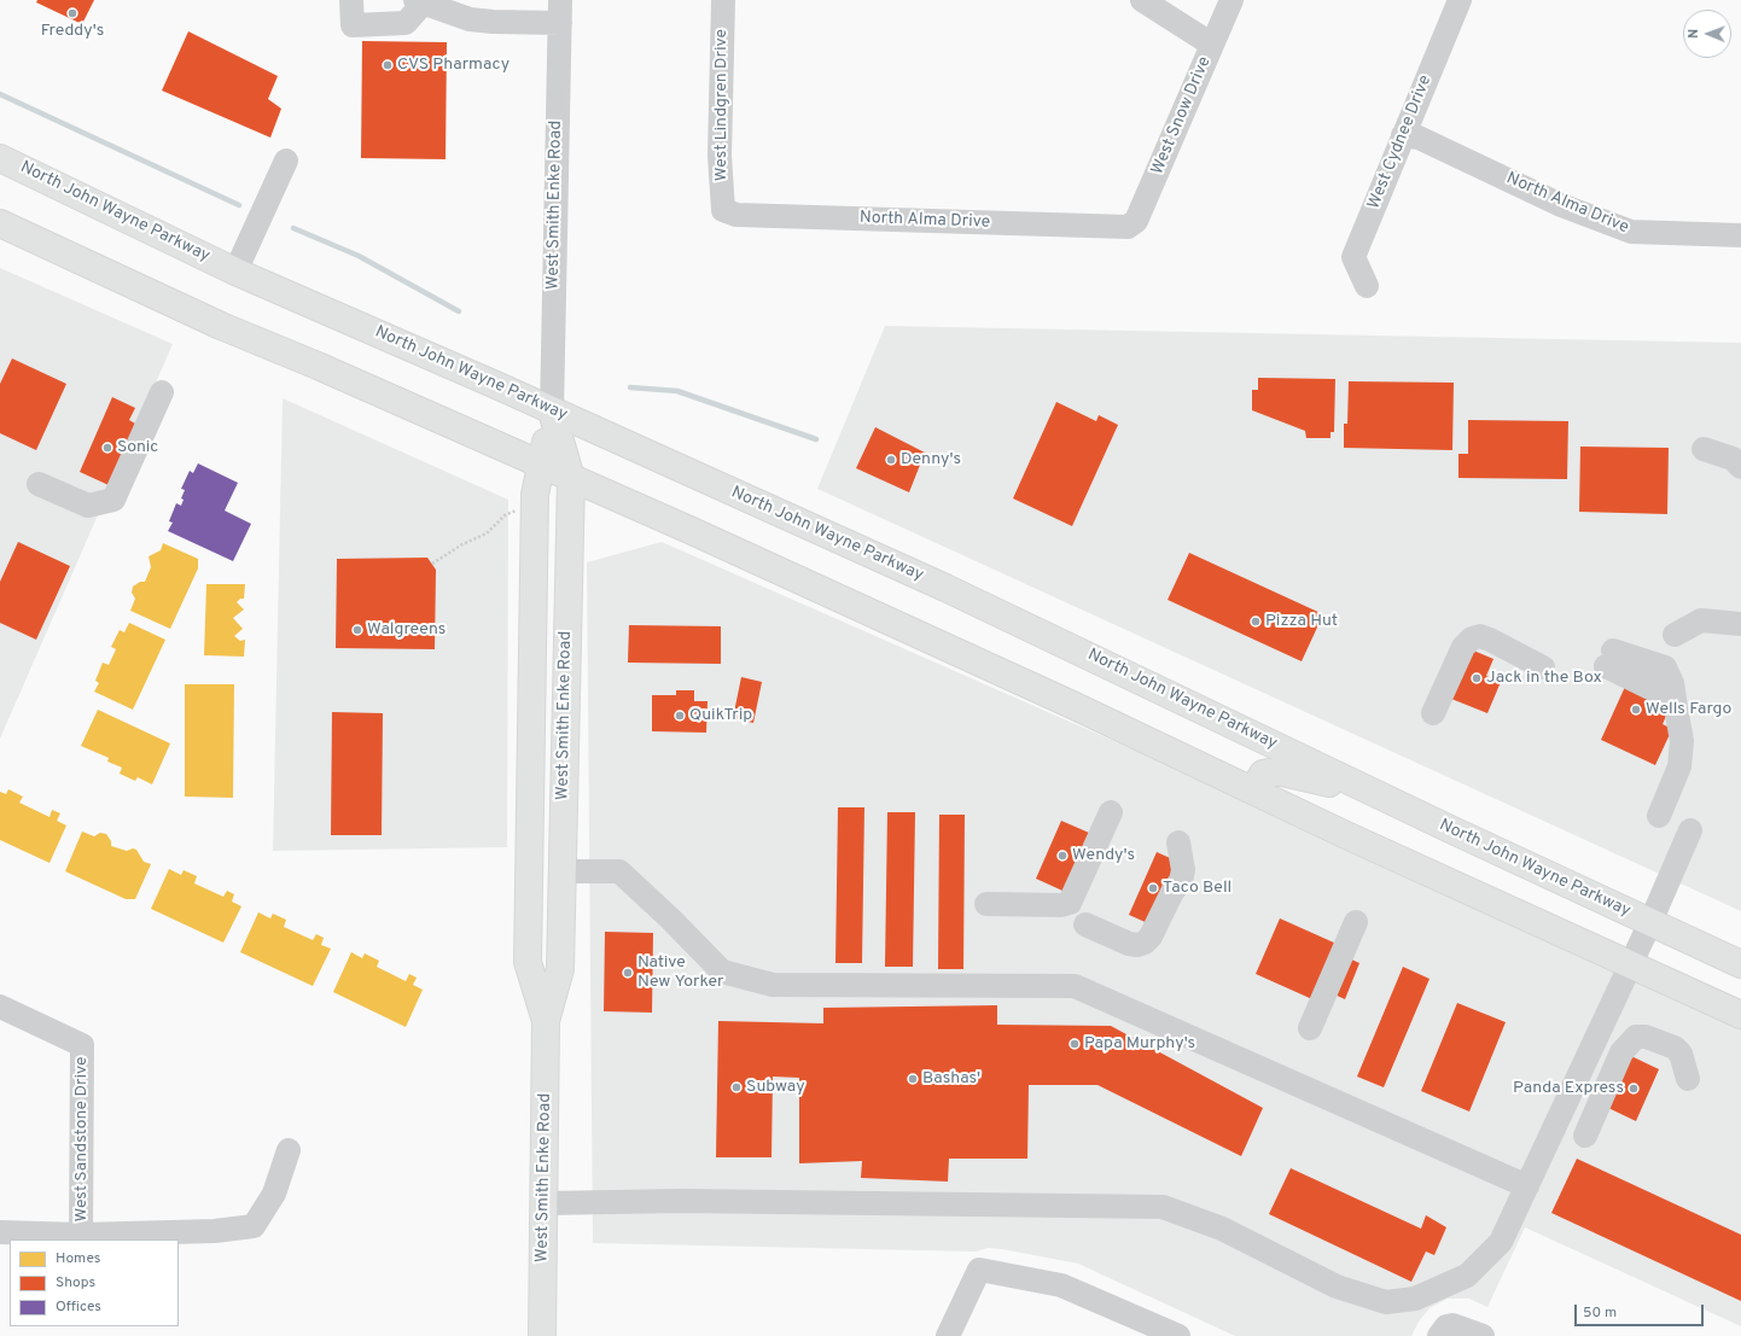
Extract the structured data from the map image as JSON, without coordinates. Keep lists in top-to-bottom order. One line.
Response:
{"streets":{"main road":["West Smith Enke Road","North John Wayne Parkway"],"street":["West Lindgren Drive","West Snow Drive","West Cydnee Drive","North Alma Drive","West Sandstone Drive"]},"crossings":[["West Lindgren Drive","North Alma Drive"],["West Snow Drive","North Alma Drive"],["West Cydnee Drive","North Alma Drive"],["West Smith Enke Road","North John Wayne Parkway"]],"places":["Freddy's","CVS Pharmacy","Sonic","Denny's","Pizza Hut","Walgreens","Jack in the Box","Wells Fargo","QuikTrip","Wendy's","Taco Bell","Native New Yorker","Papa Murphy's","Bashas'","Subway","Panda Express"],"legend":["Homes","Shops","Offices"],"scale_bar":"50 m","north":"left"}
